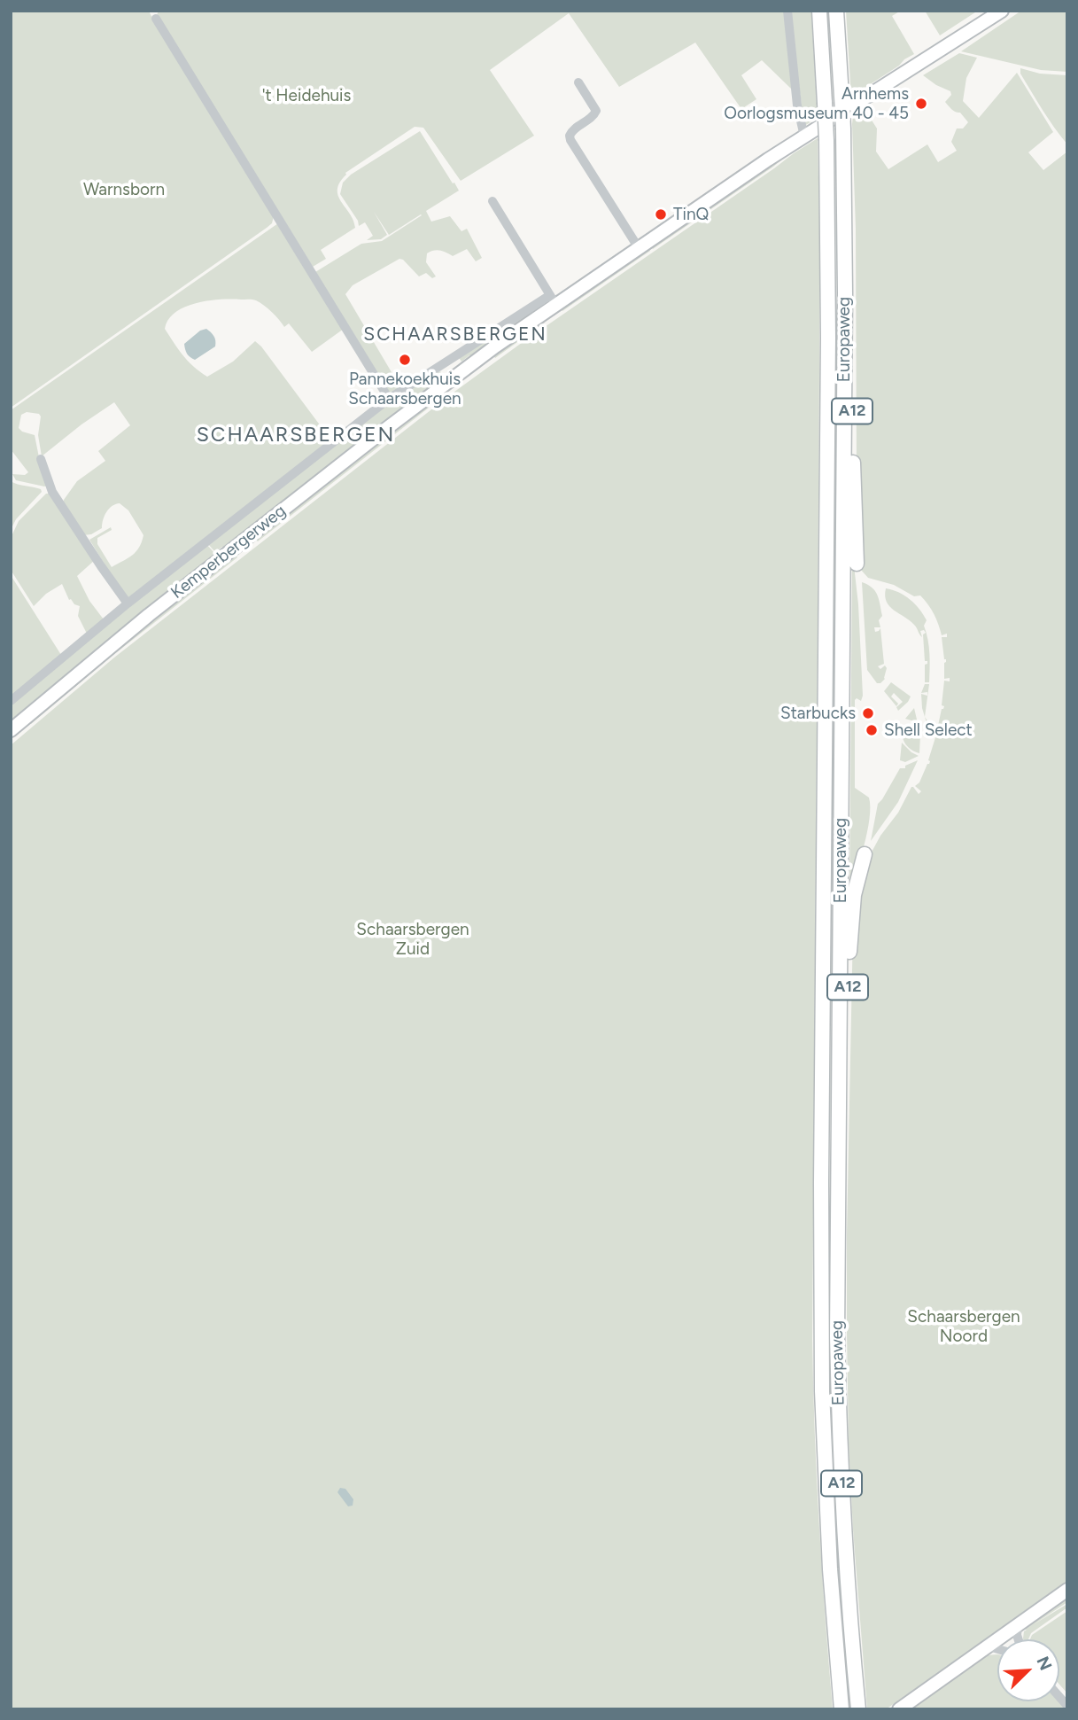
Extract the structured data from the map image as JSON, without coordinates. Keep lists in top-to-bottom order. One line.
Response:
{"streets":{"highway":["Europaweg","A12"],"main road":["Kemperbergerweg"]},"crossings":[["Europaweg","A12"]],"districts":["SCHAARSBERGEN","SCHAARSBERGEN"],"parks":["'t Heidehuis","Warnsborn","Schaarsbergen Zuid","Schaarsbergen Noord"],"places":["Arnhems Oorlogsmuseum 40 - 45","TinQ","Pannekoekhuis Schaarsbergen","Starbucks","Shell Select"],"north":"top right"}
